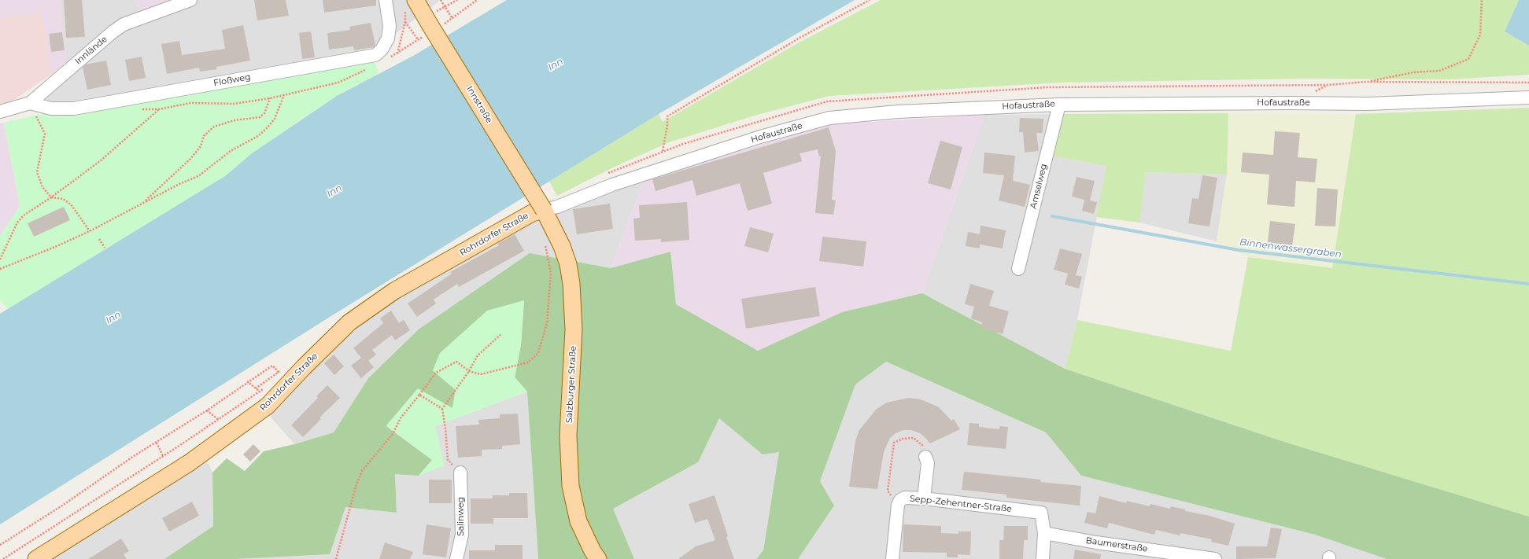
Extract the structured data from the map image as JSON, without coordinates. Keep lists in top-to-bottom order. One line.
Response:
{"streets":{"main road":["Innstraße","Rohrdorfer Straße","Salzburger Straße"],"street":["Innlände","Floßweg","Hofaustraße","Amselweg","Sepp-Zehentner-Straße","Salinweg","Baumerstraße"]},"crossings":[["Innlände","Floßweg"],["Hofaustraße","Innstraße"],["Hofaustraße","Amselweg"],["Hofaustraße","Rohrdorfer Straße"],["Hofaustraße","Salzburger Straße"],["Innstraße","Rohrdorfer Straße"],["Innstraße","Salzburger Straße"],["Rohrdorfer Straße","Salzburger Straße"],["Sepp-Zehentner-Straße","Baumerstraße"]],"water":["Inn","Binnenwassergraben"]}
